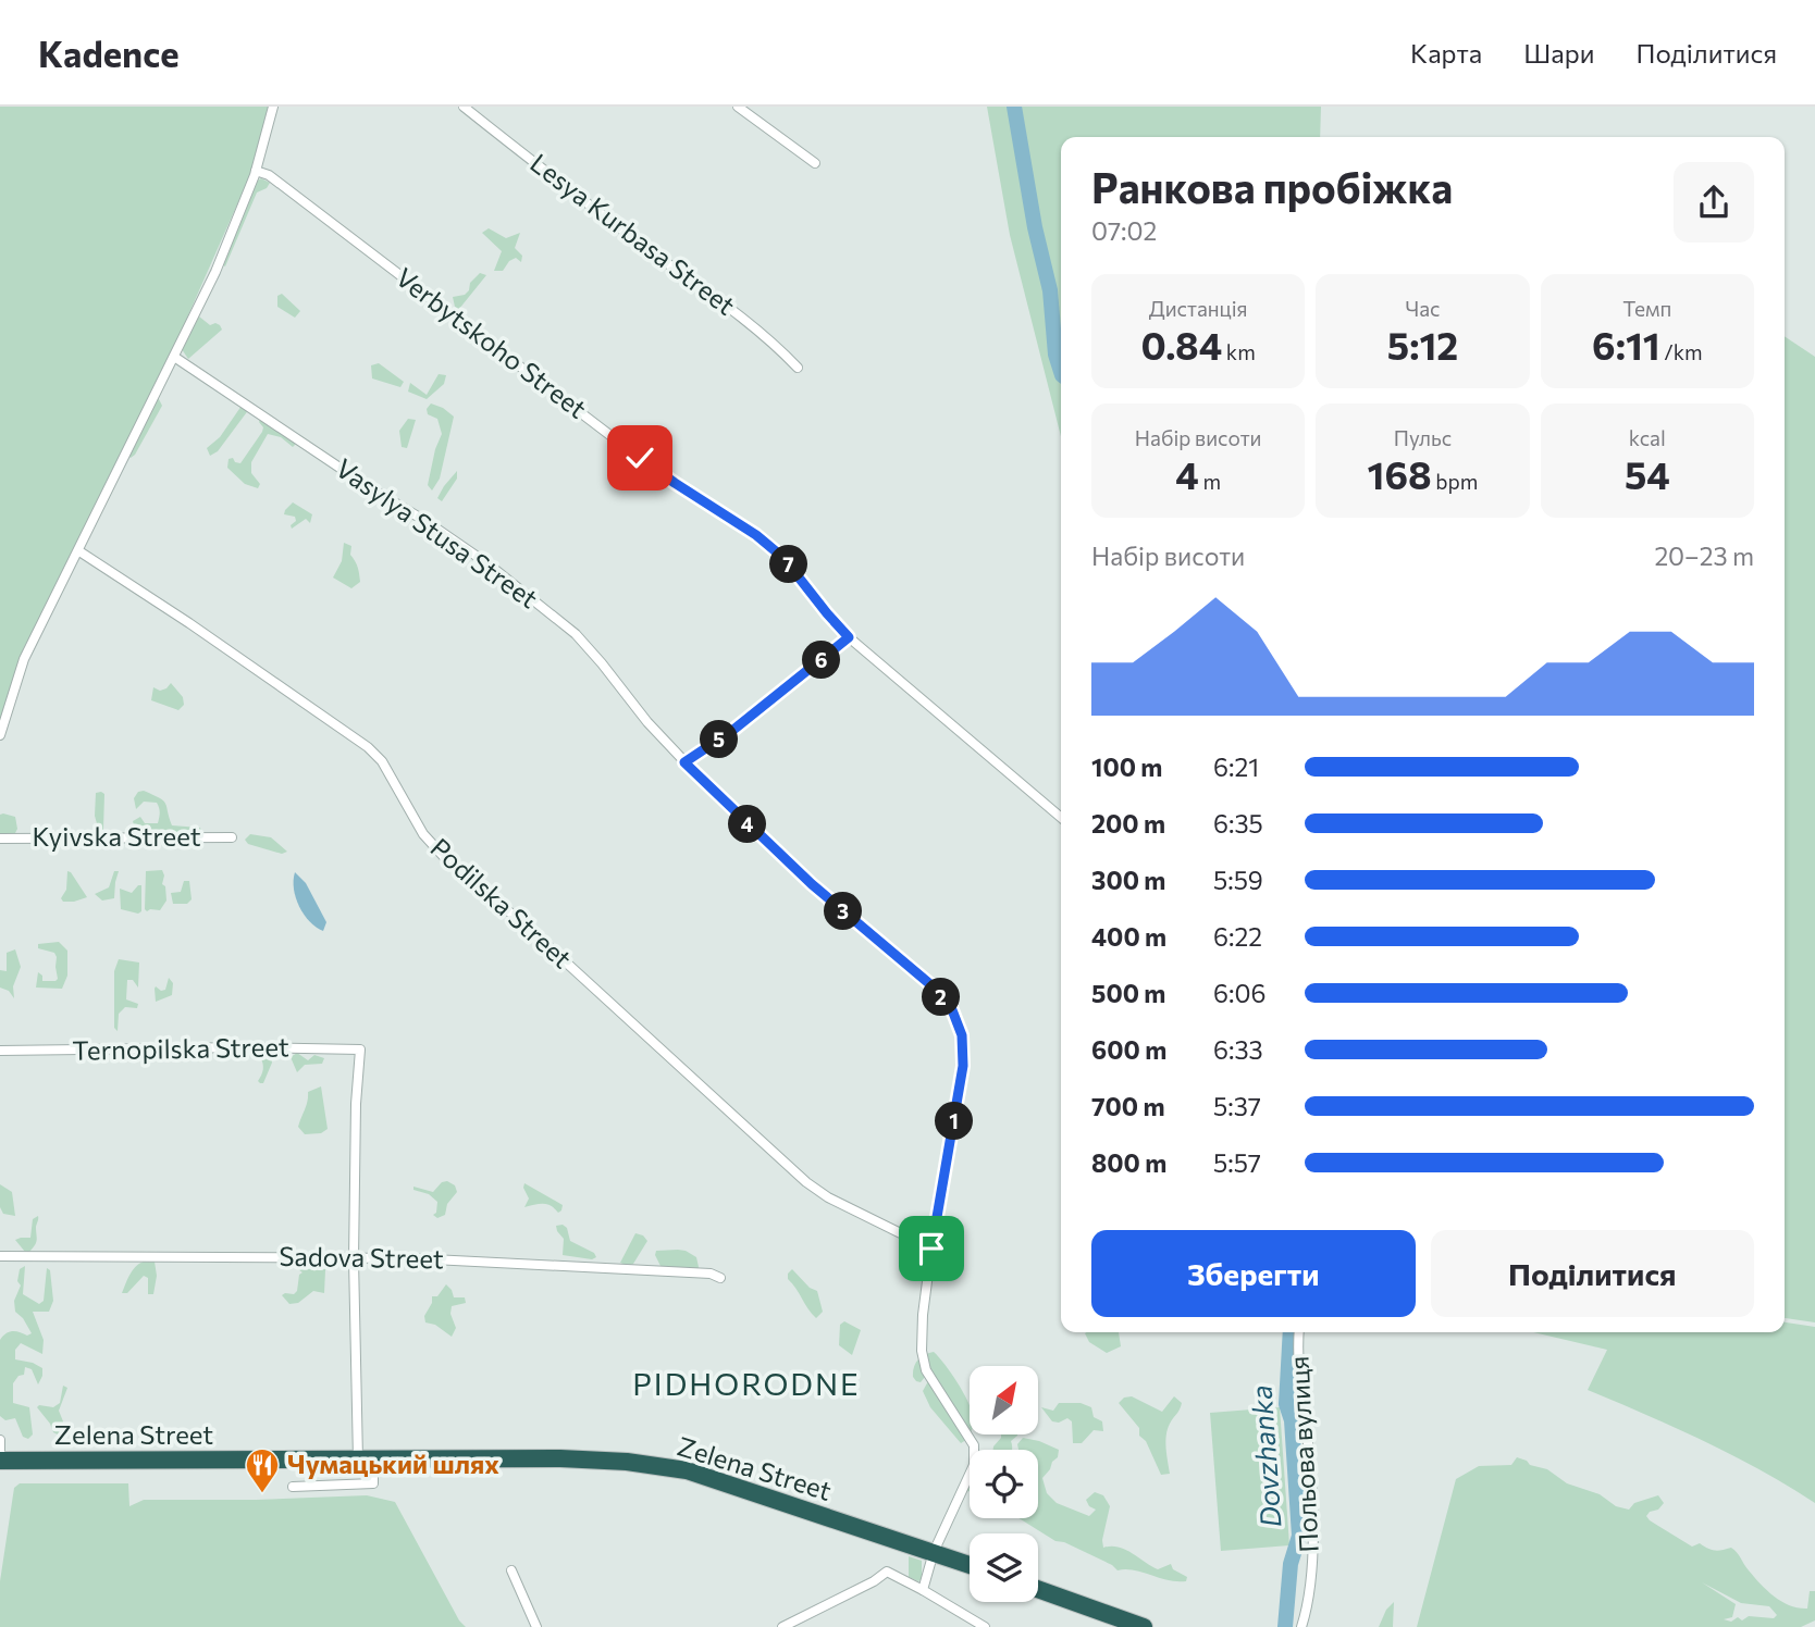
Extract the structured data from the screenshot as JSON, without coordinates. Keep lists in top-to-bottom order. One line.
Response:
{"streets":{"highway":["Zelena Street"],"street":["Lesya Kurbasa Street","Verbytskoho Street","Vasylya Stusa Street","Kyivska Street","Podilska Street","Ternopilska Street","Sadova Street","Польова вулиця"]},"crossings":[["Vasylya Stusa Street","Podilska Street"],["Vasylya Stusa Street","Zelena Street"],["Ternopilska Street","Sadova Street"]],"districts":["PIDHORODNE"],"water":["Dovzhanka"],"places":{"restaurant":["Чумацький шлях"]},"north":"top right","page":{"header":"Kadence","nav":["Карта","Шари","Поділитися"],"heading":["Ранкова пробіжка","07:02"],"stats":[["Дистанція","0.84 km"],["Час","5:12"],["Темп","6:11 /km"],["Набір висоти","4 m"],["Пульс","168 bpm"],["kcal","54"]],"chart":["Набір висоти","20–23 m"],"pins":["7","6","5","4","3","2","1"],"list":[{"name":"100 m","note":"6:21"},{"name":"200 m","note":"6:35"},{"name":"300 m","note":"5:59"},{"name":"400 m","note":"6:22"},{"name":"500 m","note":"6:06"},{"name":"600 m","note":"6:33"},{"name":"700 m","note":"5:37"},{"name":"800 m","note":"5:57"}],"buttons":["Зберегти","Поділитися"]}}
